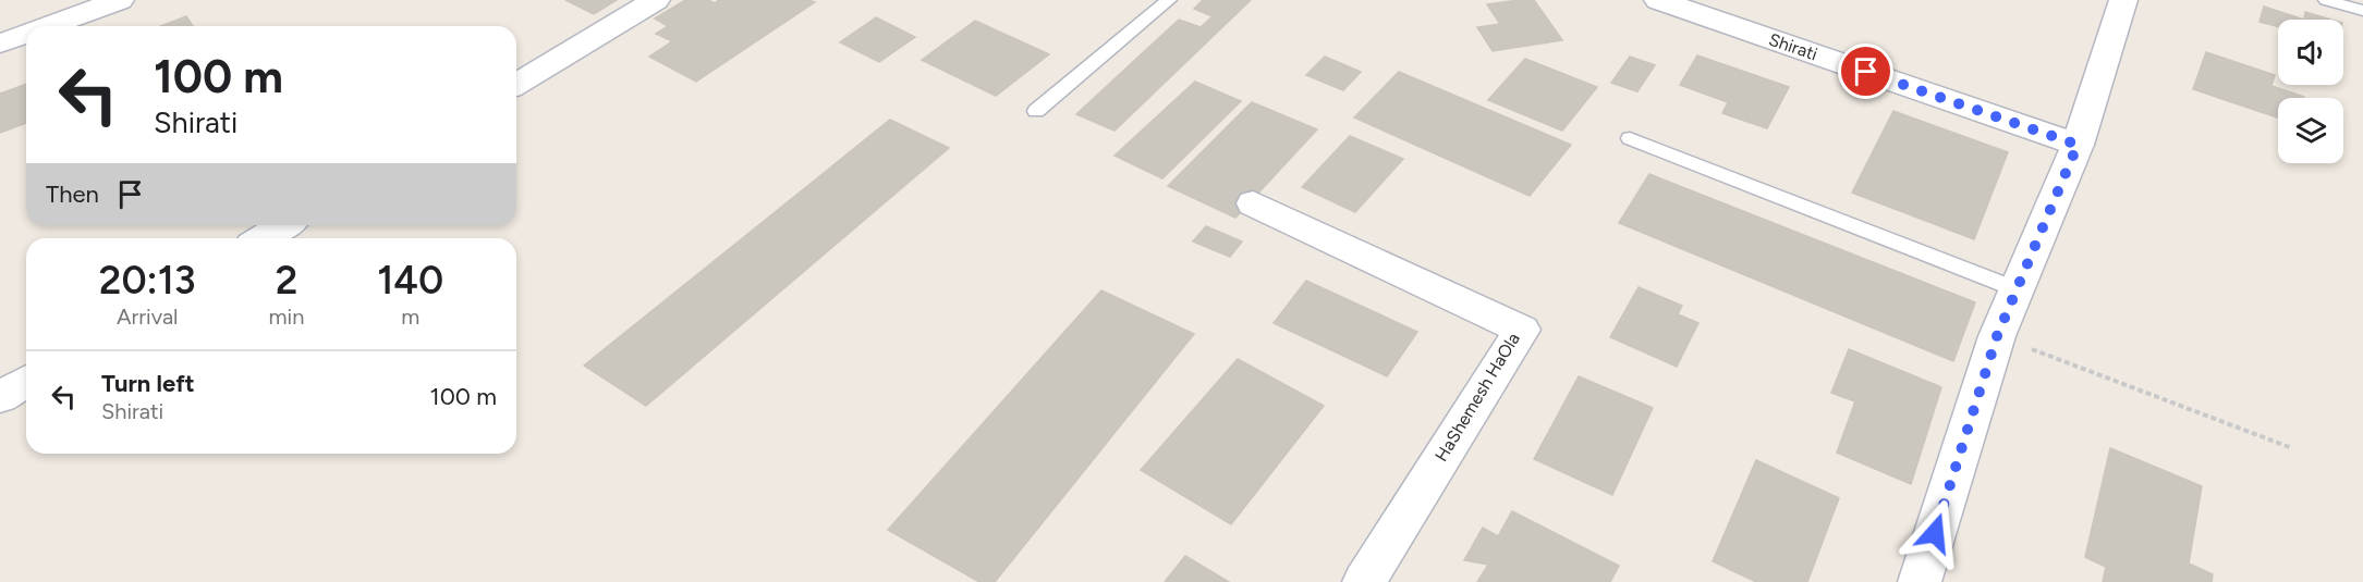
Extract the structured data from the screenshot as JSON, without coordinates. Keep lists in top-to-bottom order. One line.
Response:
{"streets":{"street":["Shirati","HaShemesh HaOla"]},"page":{"turn":["100 m","Shirati"],"then":"Then","eta":["20:13","Arrival","2","min","140","m"],"list":[{"name":"Turn left","note":"Shirati","value":"100 m"}]}}
